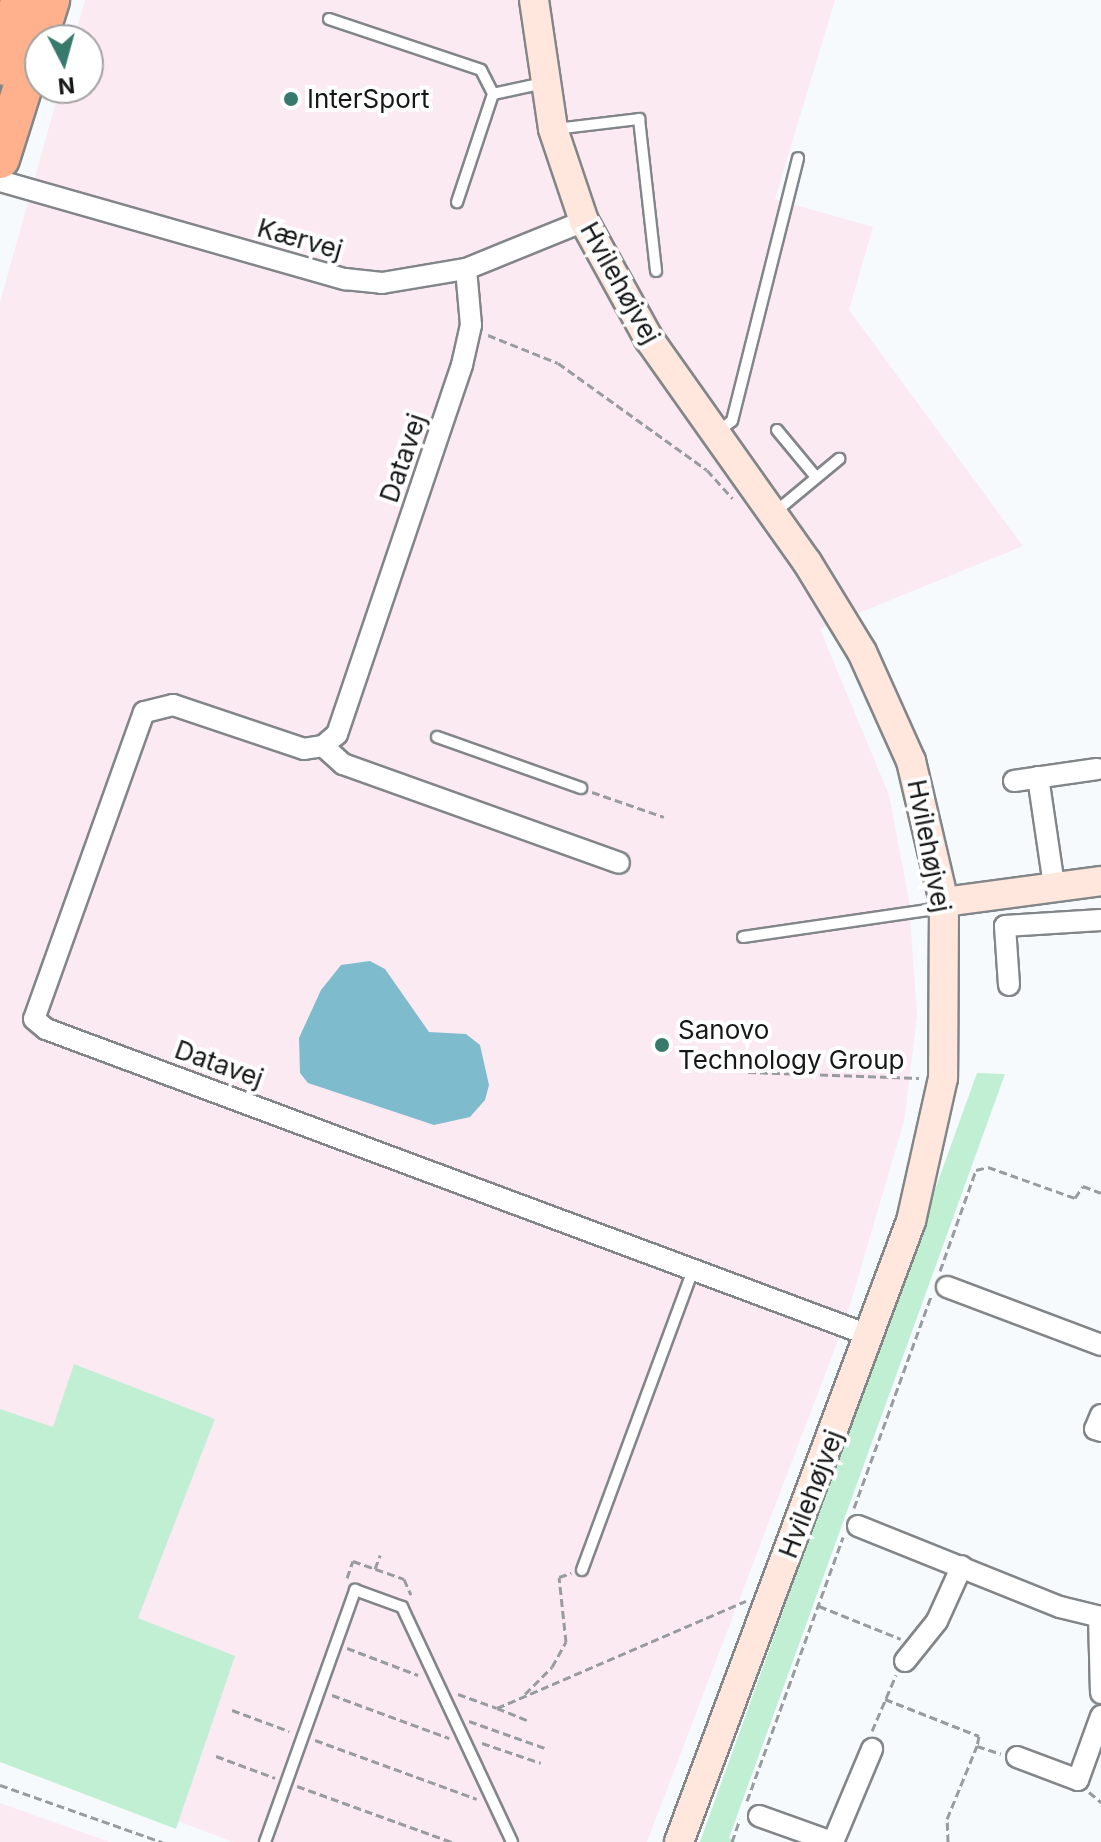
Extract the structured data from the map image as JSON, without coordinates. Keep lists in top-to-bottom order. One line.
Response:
{"streets":{"street":["Kærvej","Hvilehøjvej","Datavej"]},"crossings":[["Kærvej","Hvilehøjvej"],["Kærvej","Datavej"],["Hvilehøjvej","Datavej"]],"places":["InterSport","Sanovo Technology Group"],"north":"bottom"}
